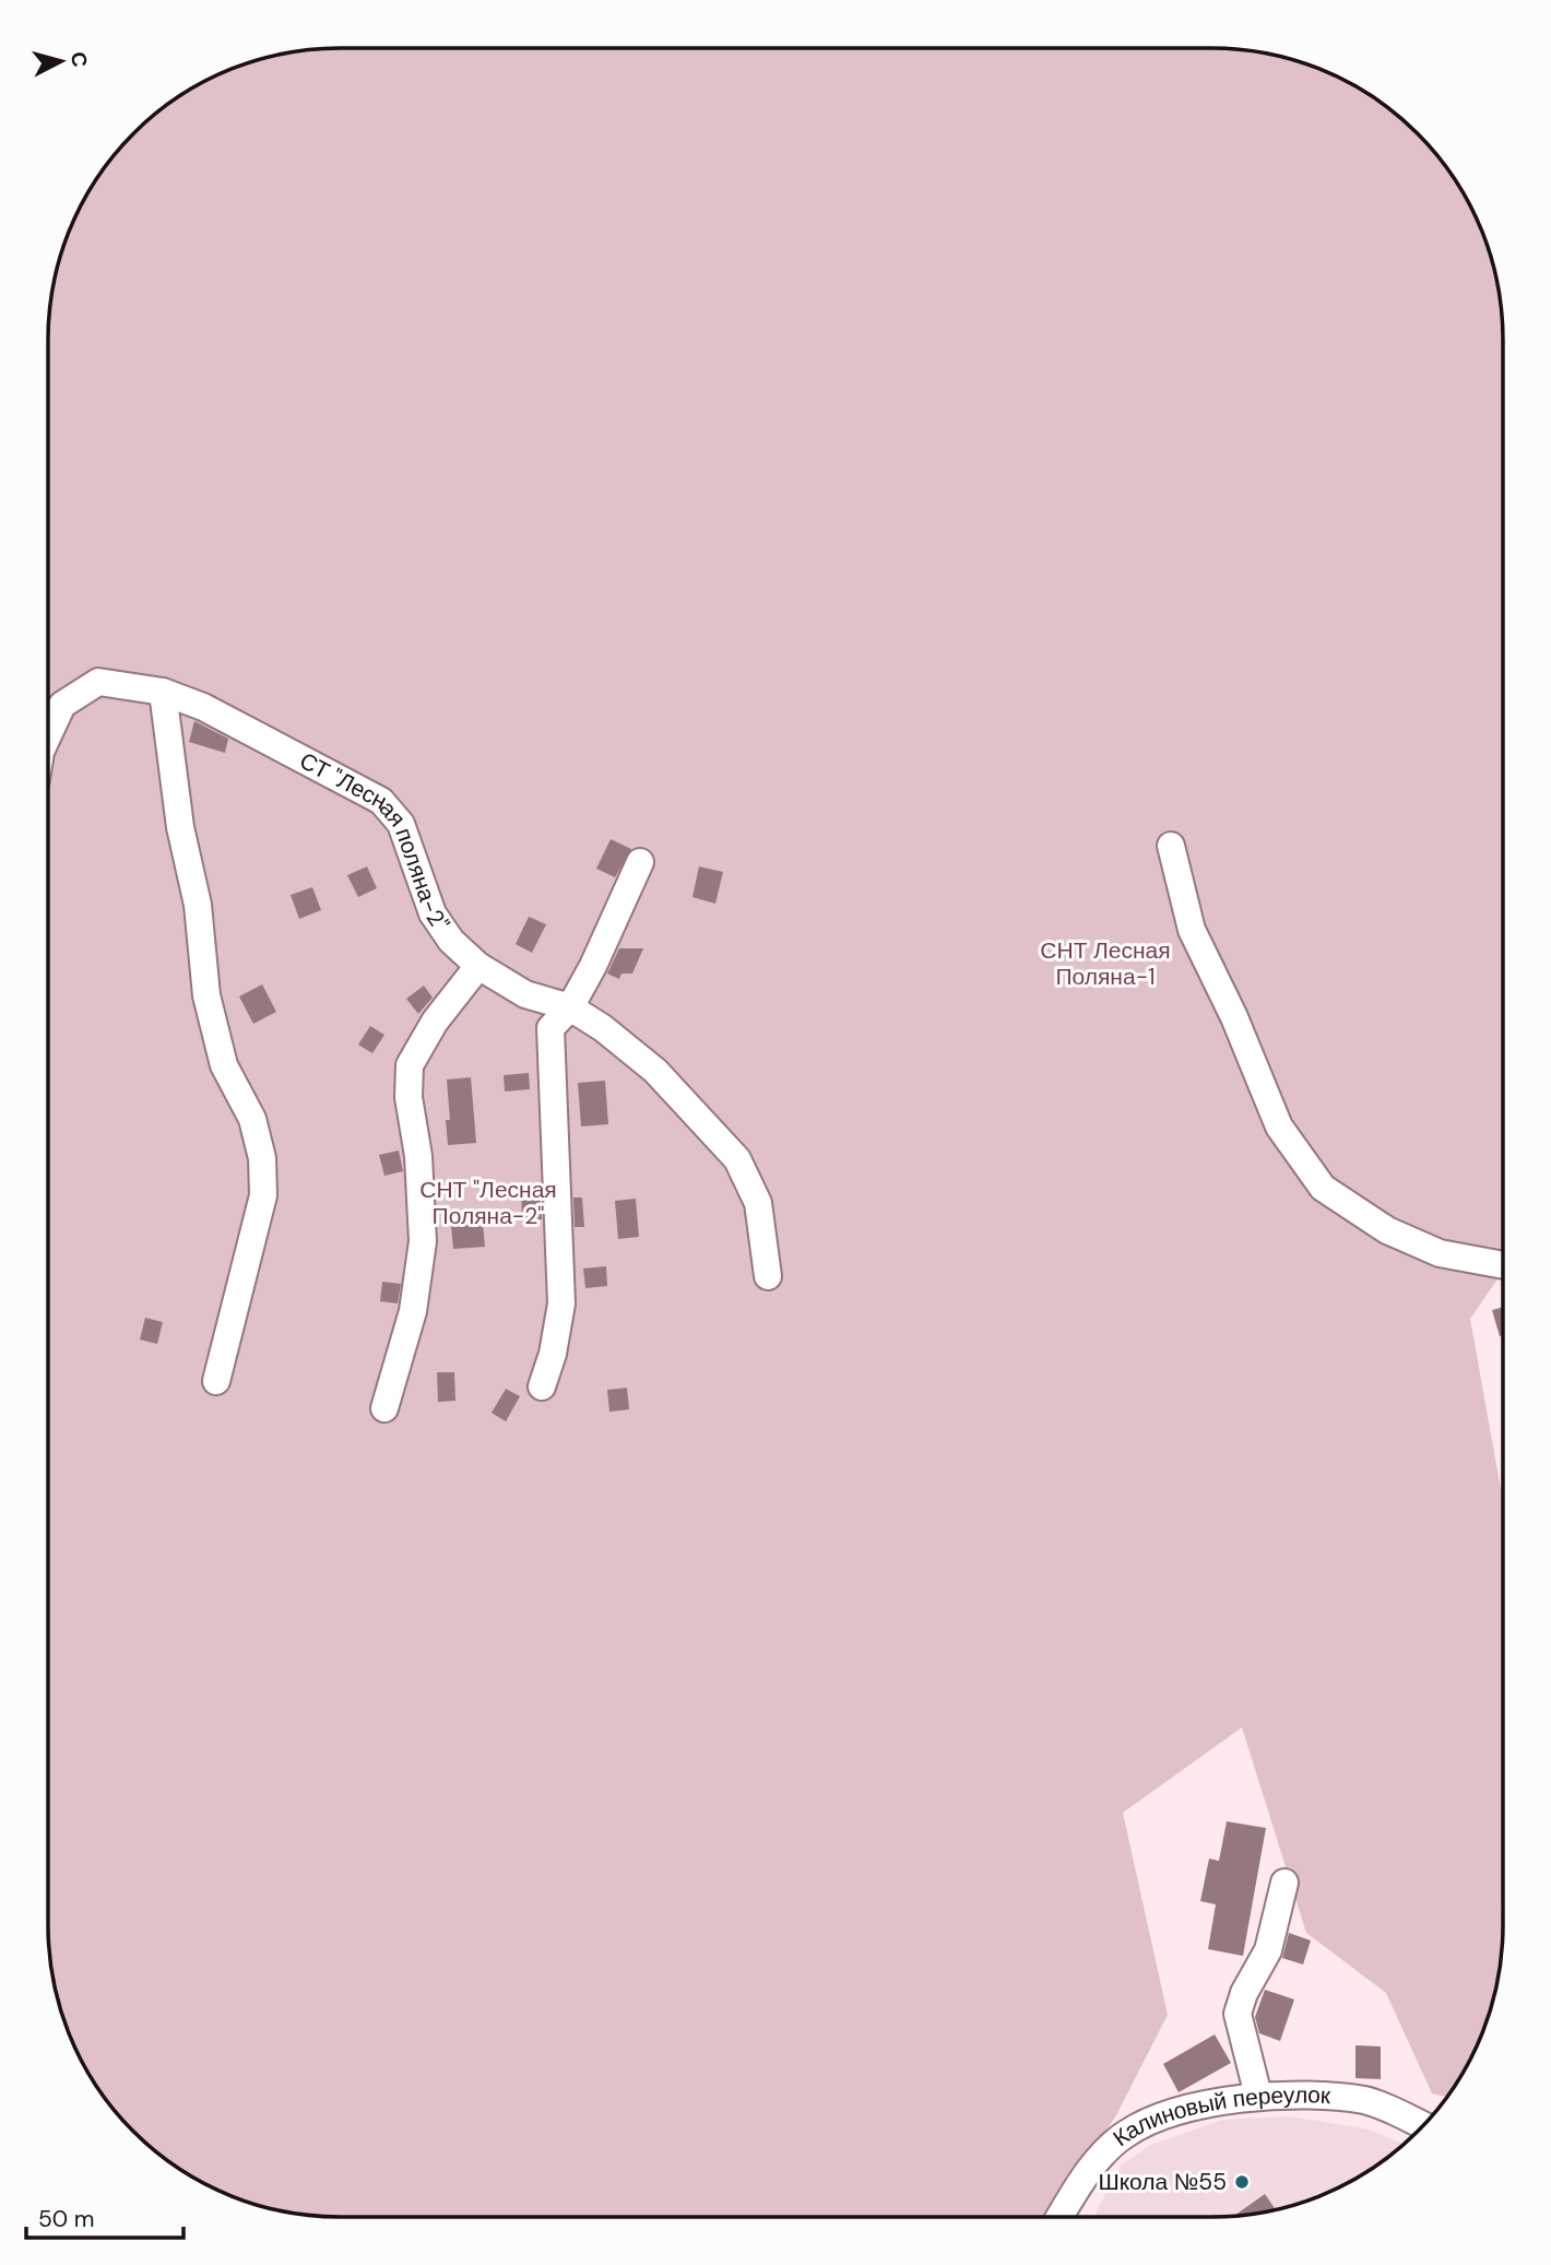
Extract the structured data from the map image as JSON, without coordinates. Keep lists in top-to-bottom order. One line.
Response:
{"streets":{"street":["СТ \"Лесная поляна-2\"","Калиновый переулок"]},"parks":["СНТ Лесная Поляна-1","СНТ \"Лесная Поляна-2\""],"places":["Школа №55"],"scale_bar":"50 m","north":"right"}
